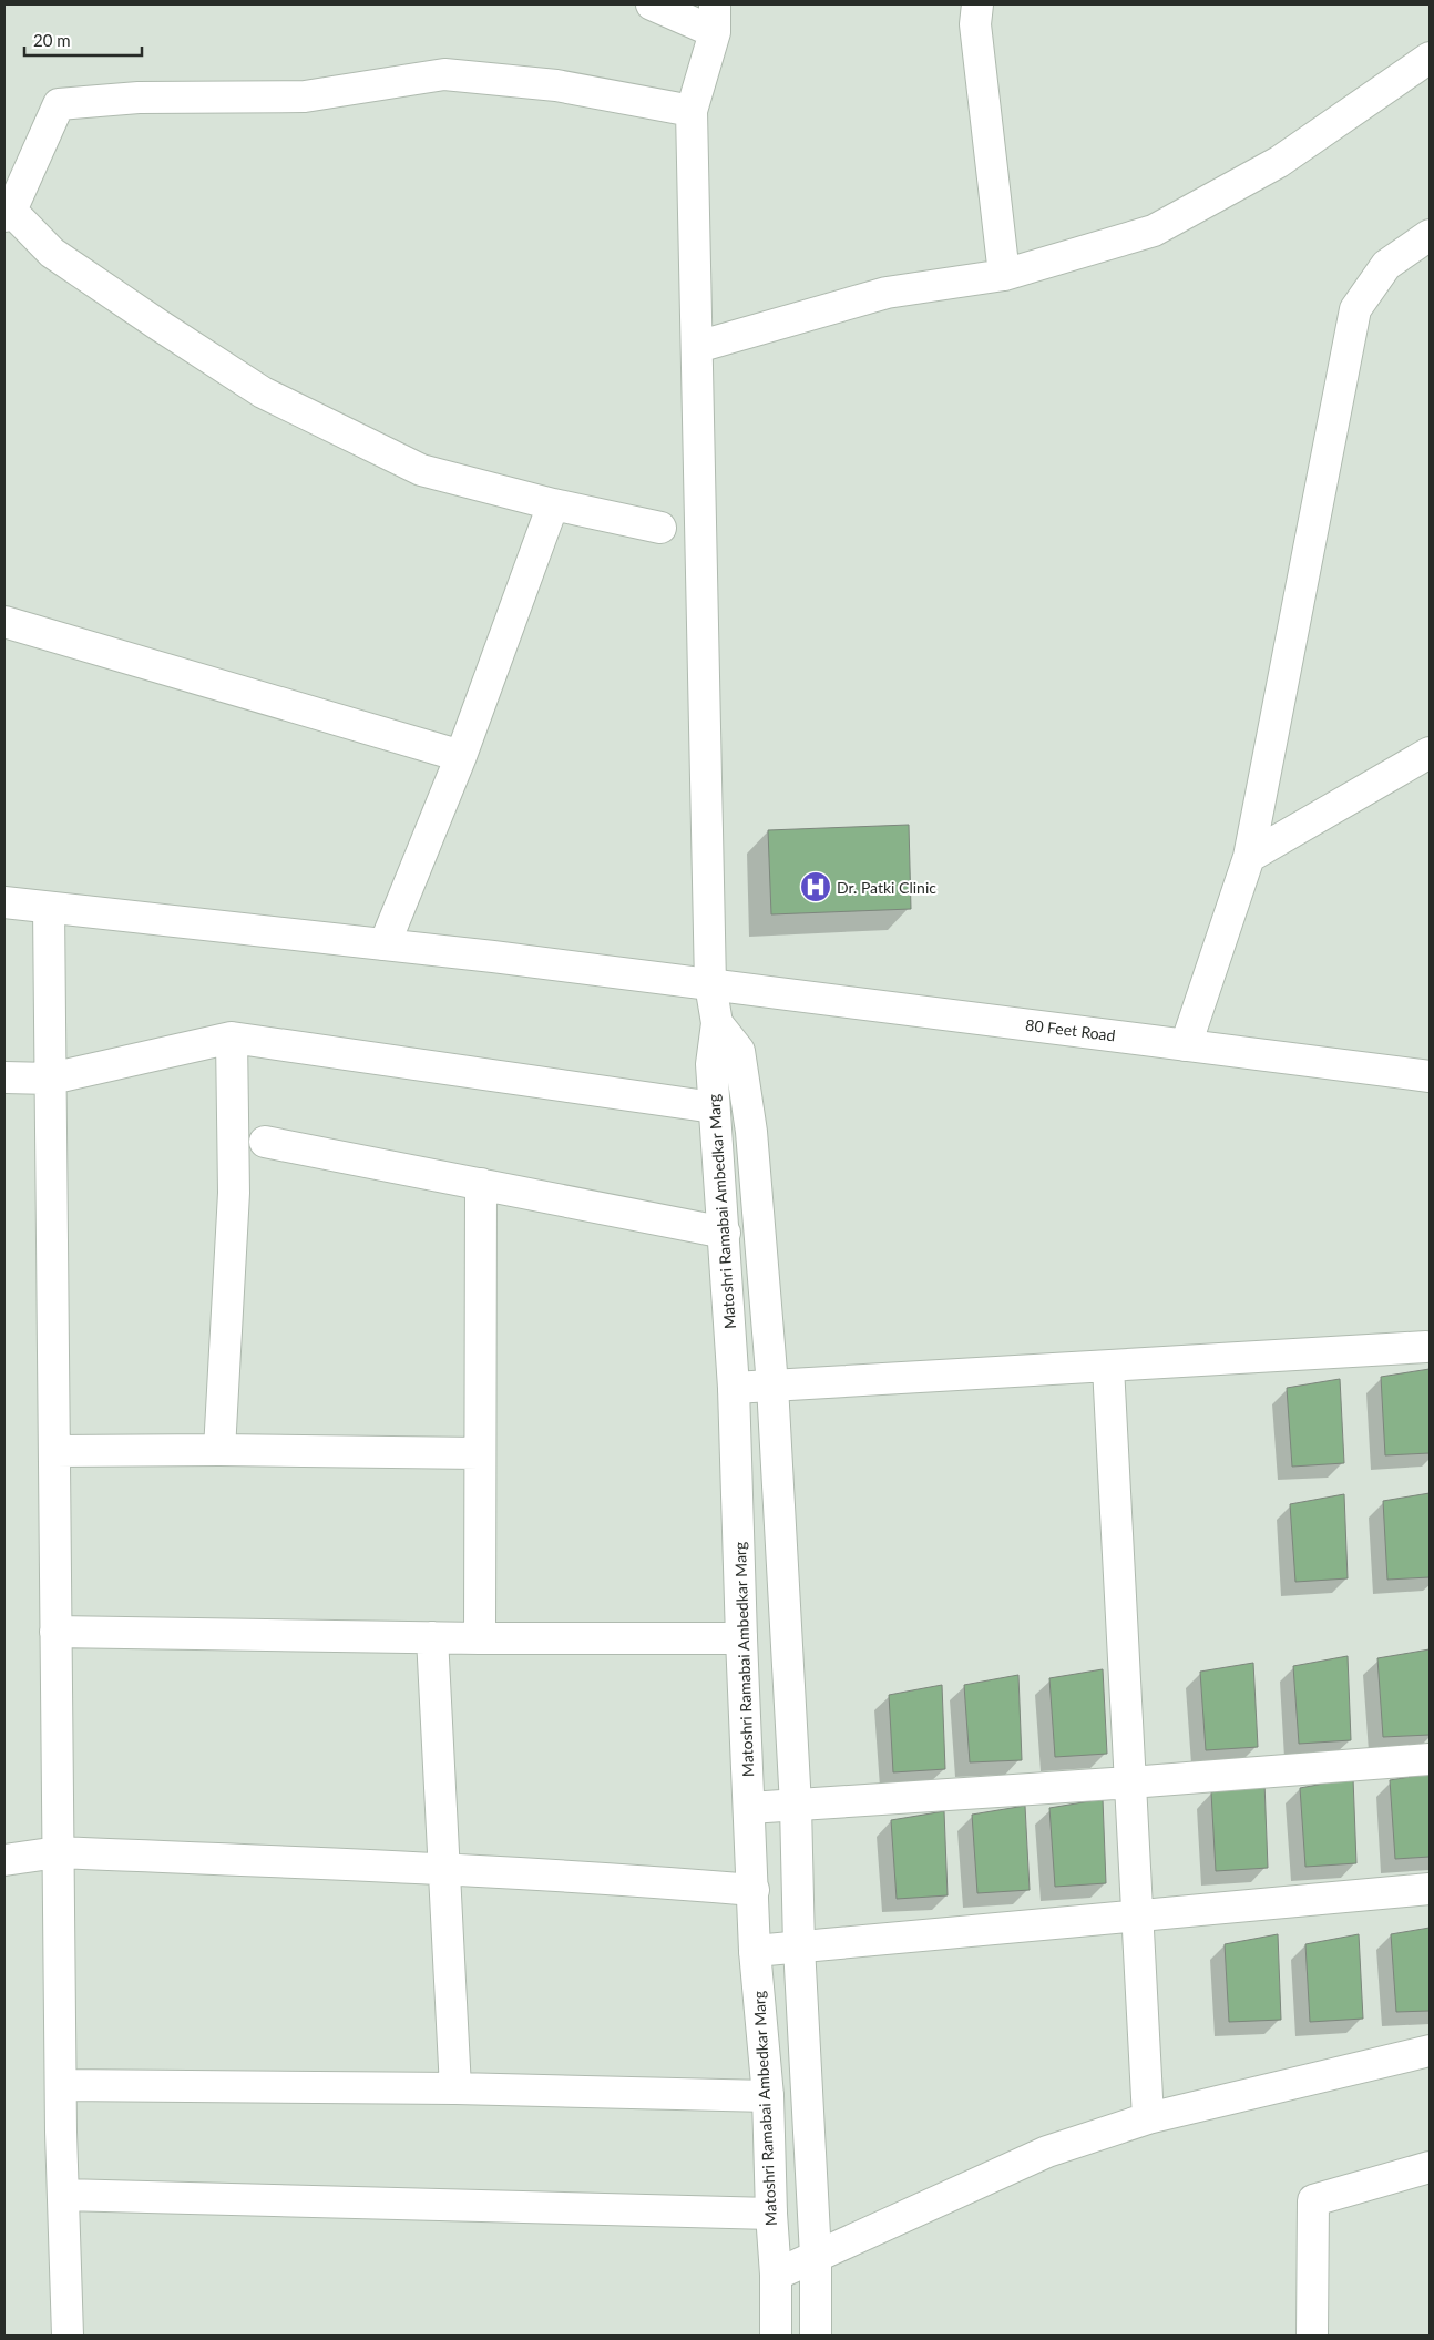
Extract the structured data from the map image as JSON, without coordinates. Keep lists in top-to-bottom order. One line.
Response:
{"streets":{"street":["80 Feet Road","Matoshri Ramabai Ambedkar Marg"]},"crossings":[["80 Feet Road","Matoshri Ramabai Ambedkar Marg"]],"places":{"hospital":["Dr. Patki Clinic"]},"scale_bar":"20 m"}
